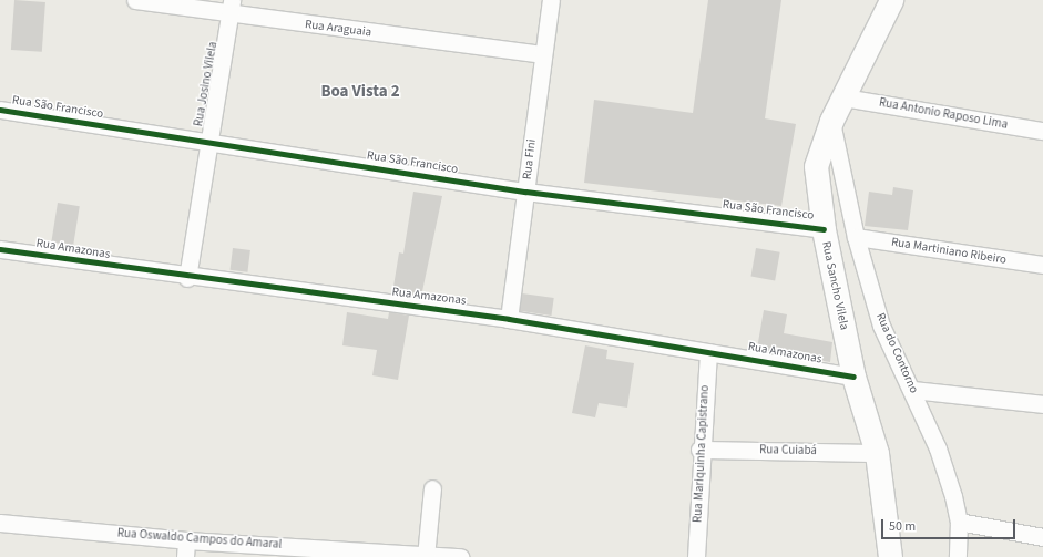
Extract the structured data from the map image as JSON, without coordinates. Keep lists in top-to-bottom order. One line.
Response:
{"streets":{"main road":["Rua Sancho Vilela"],"street":["Rua Araguaia","Rua Josino Vilela","Rua São Francisco","Rua Antonio Raposo Lima","Rua Fini","Rua Amazonas","Rua Martiniano Ribeiro","Rua do Contorno","Rua Cuiabá","Rua Mariquinha Capistrano","Rua Oswaldo Campos do Amaral"]},"crossings":[["Rua Araguaia","Rua Josino Vilela"],["Rua Araguaia","Rua Fini"],["Rua Josino Vilela","Rua São Francisco"],["Rua Josino Vilela","Rua Amazonas"],["Rua São Francisco","Rua Fini"],["Rua São Francisco","Rua Sancho Vilela"],["Rua Antonio Raposo Lima","Rua Sancho Vilela"],["Rua Fini","Rua Amazonas"],["Rua Amazonas","Rua Sancho Vilela"],["Rua Amazonas","Rua Mariquinha Capistrano"],["Rua Martiniano Ribeiro","Rua do Contorno"],["Rua Sancho Vilela","Rua do Contorno"],["Rua Sancho Vilela","Rua Cuiabá"],["Rua Cuiabá","Rua Mariquinha Capistrano"]],"districts":["Boa Vista 2"],"scale_bar":"50 m"}
